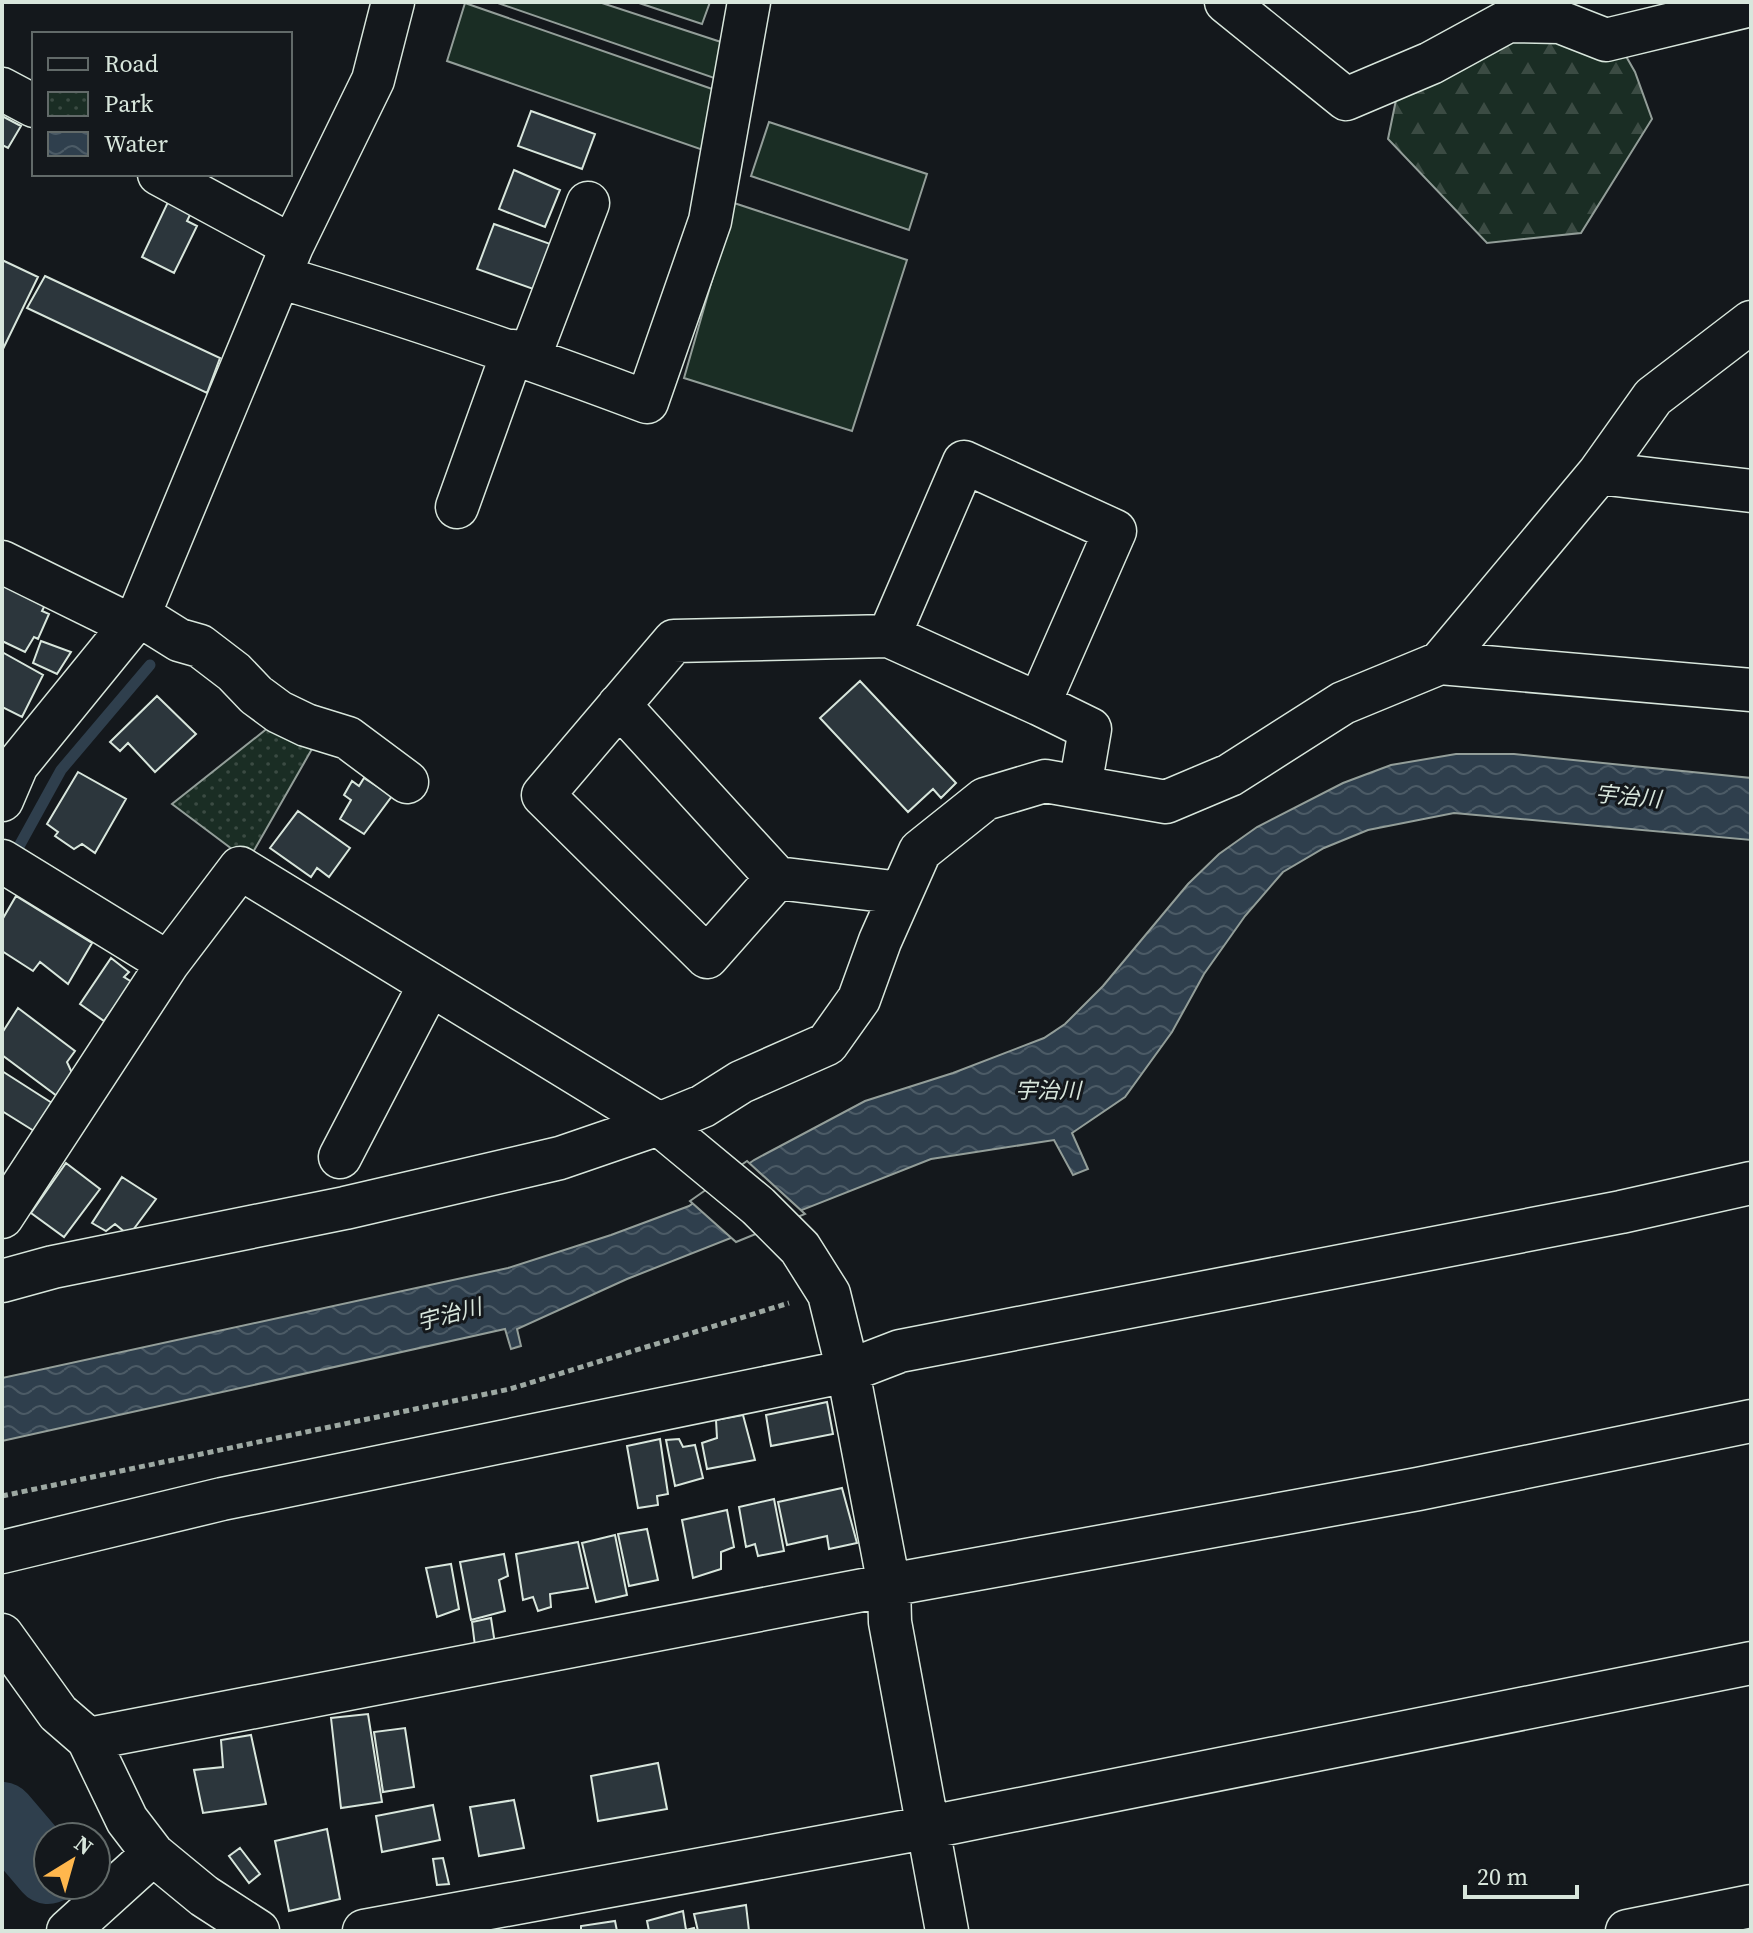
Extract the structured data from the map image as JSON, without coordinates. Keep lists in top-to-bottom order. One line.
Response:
{"water":["宇治川"],"legend":["Road","Park","Water"],"scale_bar":"20 m","north":"top right"}
